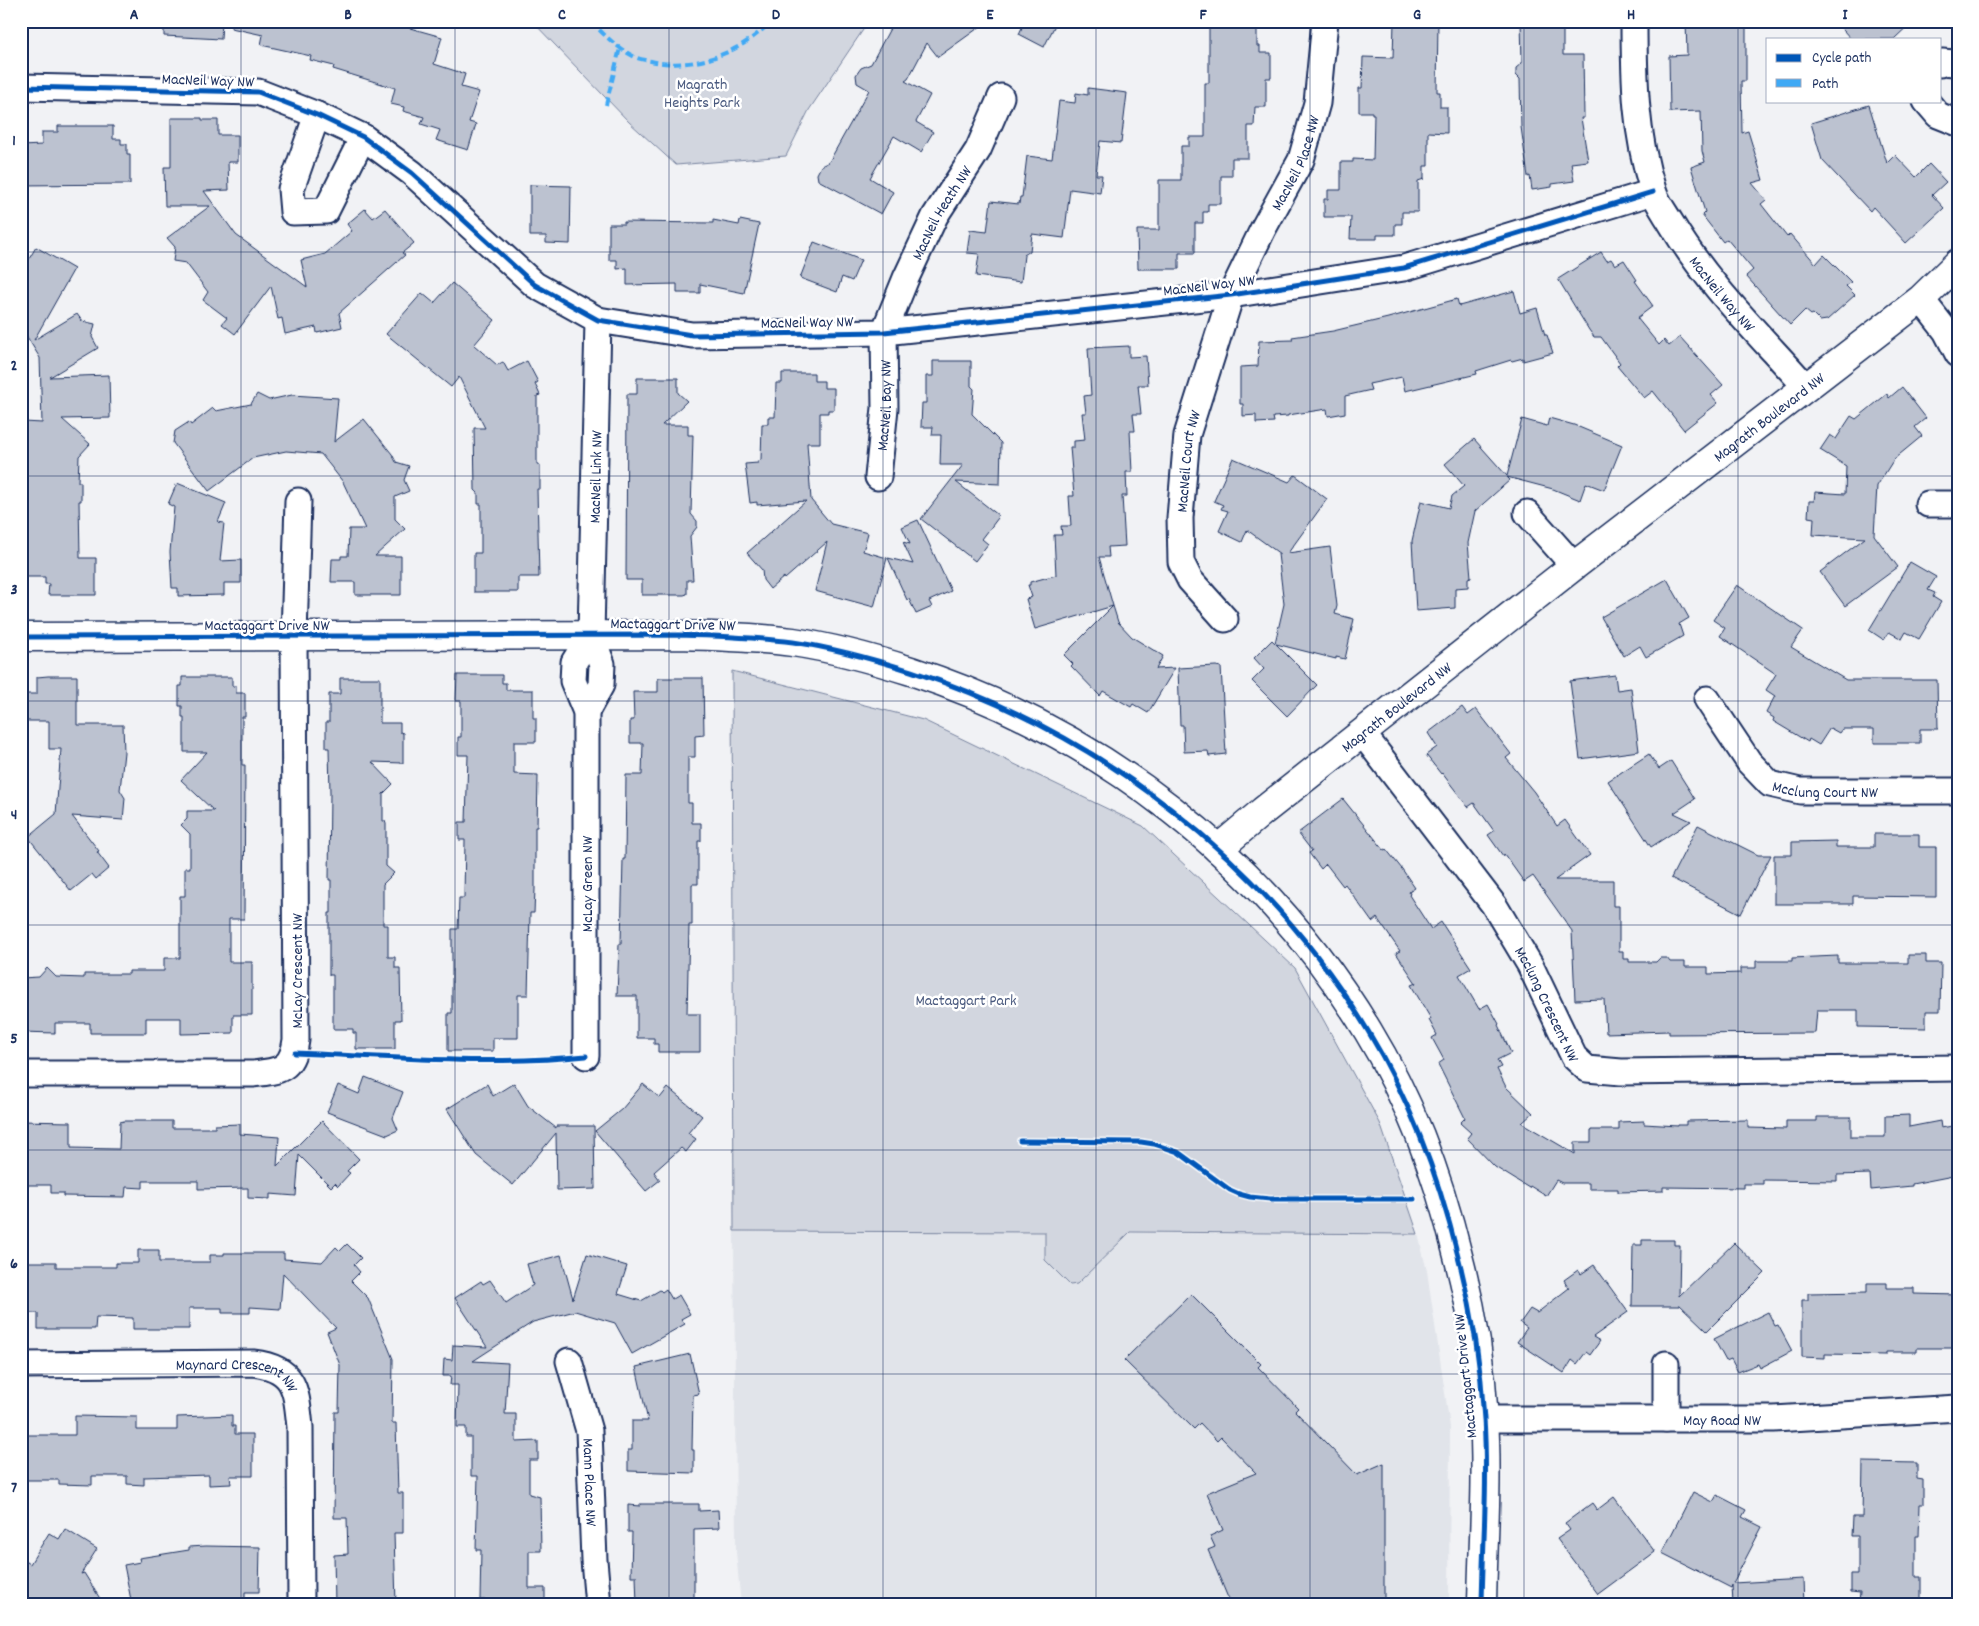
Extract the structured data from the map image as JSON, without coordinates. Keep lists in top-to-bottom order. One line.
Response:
{"streets":{"street":["MacNeil Way NW","MacNeil Place NW","MacNeil Heath NW","MacNeil Bay NW","Magrath Boulevard NW","MacNeil Court NW","MacNeil Link NW","Mactaggart Drive NW","Mcclung Court NW","McLay Green NW","McLay Crescent NW","Mcclung Crescent NW","Maynard Crescent NW","May Road NW","Mann Place NW"]},"crossings":[["MacNeil Way NW","MacNeil Place NW"],["MacNeil Way NW","MacNeil Heath NW"],["MacNeil Way NW","MacNeil Bay NW"],["MacNeil Way NW","Magrath Boulevard NW"],["MacNeil Way NW","MacNeil Court NW"],["MacNeil Way NW","MacNeil Link NW"],["MacNeil Place NW","MacNeil Court NW"],["MacNeil Heath NW","MacNeil Bay NW"],["Magrath Boulevard NW","Mactaggart Drive NW"],["Magrath Boulevard NW","Mcclung Crescent NW"],["MacNeil Link NW","Mactaggart Drive NW"],["MacNeil Link NW","McLay Green NW"],["Mactaggart Drive NW","McLay Green NW"],["Mactaggart Drive NW","McLay Crescent NW"],["Mactaggart Drive NW","May Road NW"]],"parks":["Magrath Heights Park","Mactaggart Park"],"legend":["Cycle path","Path"],"grid":{"columns":["A","B","C","D","E","F","G","H","I"],"rows":["1","2","3","4","5","6","7"]}}
